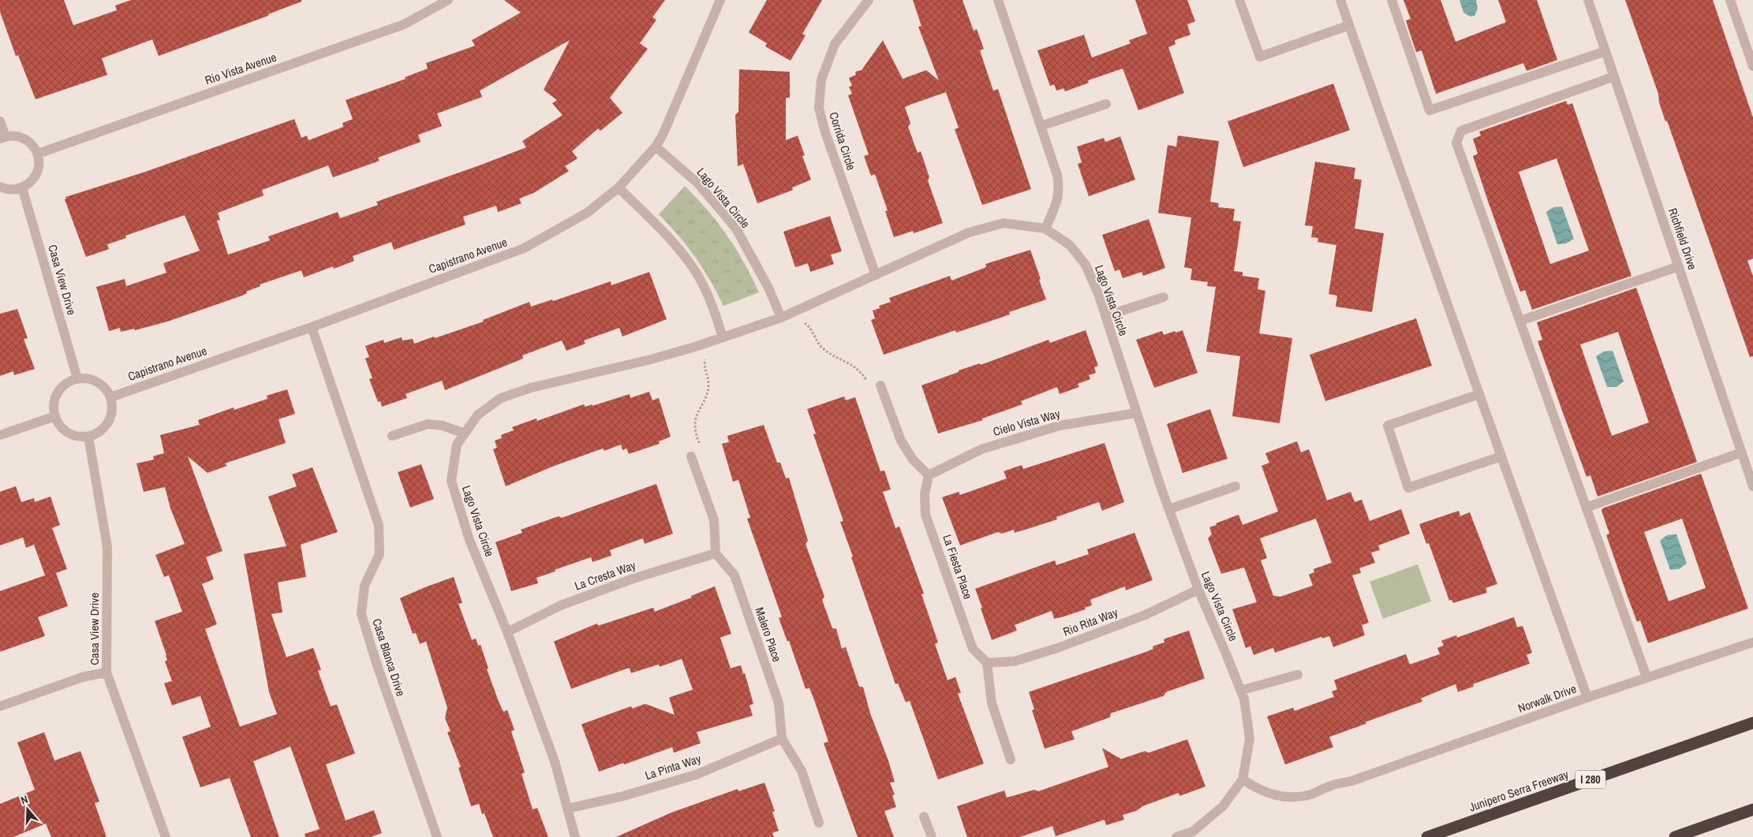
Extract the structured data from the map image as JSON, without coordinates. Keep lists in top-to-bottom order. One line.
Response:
{"streets":{"highway":["I 280","Junipero Serra Freeway"],"street":["Rio Vista Avenue","Corrida Circle","Lago Vista Circle","Richfield Drive","Capistrano Avenue","Casa View Drive","Cielo Vista Way","La Fiesta Place","La Cresta Way","Rio Rita Way","Malero Place","Casa Blanca Drive","Norwalk Drive","La Pinta Way"]},"crossings":[["Corrida Circle","Lago Vista Circle"],["Lago Vista Circle","Capistrano Avenue"],["Lago Vista Circle","Cielo Vista Way"],["Lago Vista Circle","La Cresta Way"],["Lago Vista Circle","Rio Rita Way"],["Lago Vista Circle","Norwalk Drive"],["Lago Vista Circle","La Pinta Way"],["Capistrano Avenue","Casa View Drive"],["Capistrano Avenue","Casa Blanca Drive"],["Cielo Vista Way","La Fiesta Place"],["La Fiesta Place","Rio Rita Way"],["La Cresta Way","Malero Place"],["Malero Place","La Pinta Way"]],"north":"top"}
